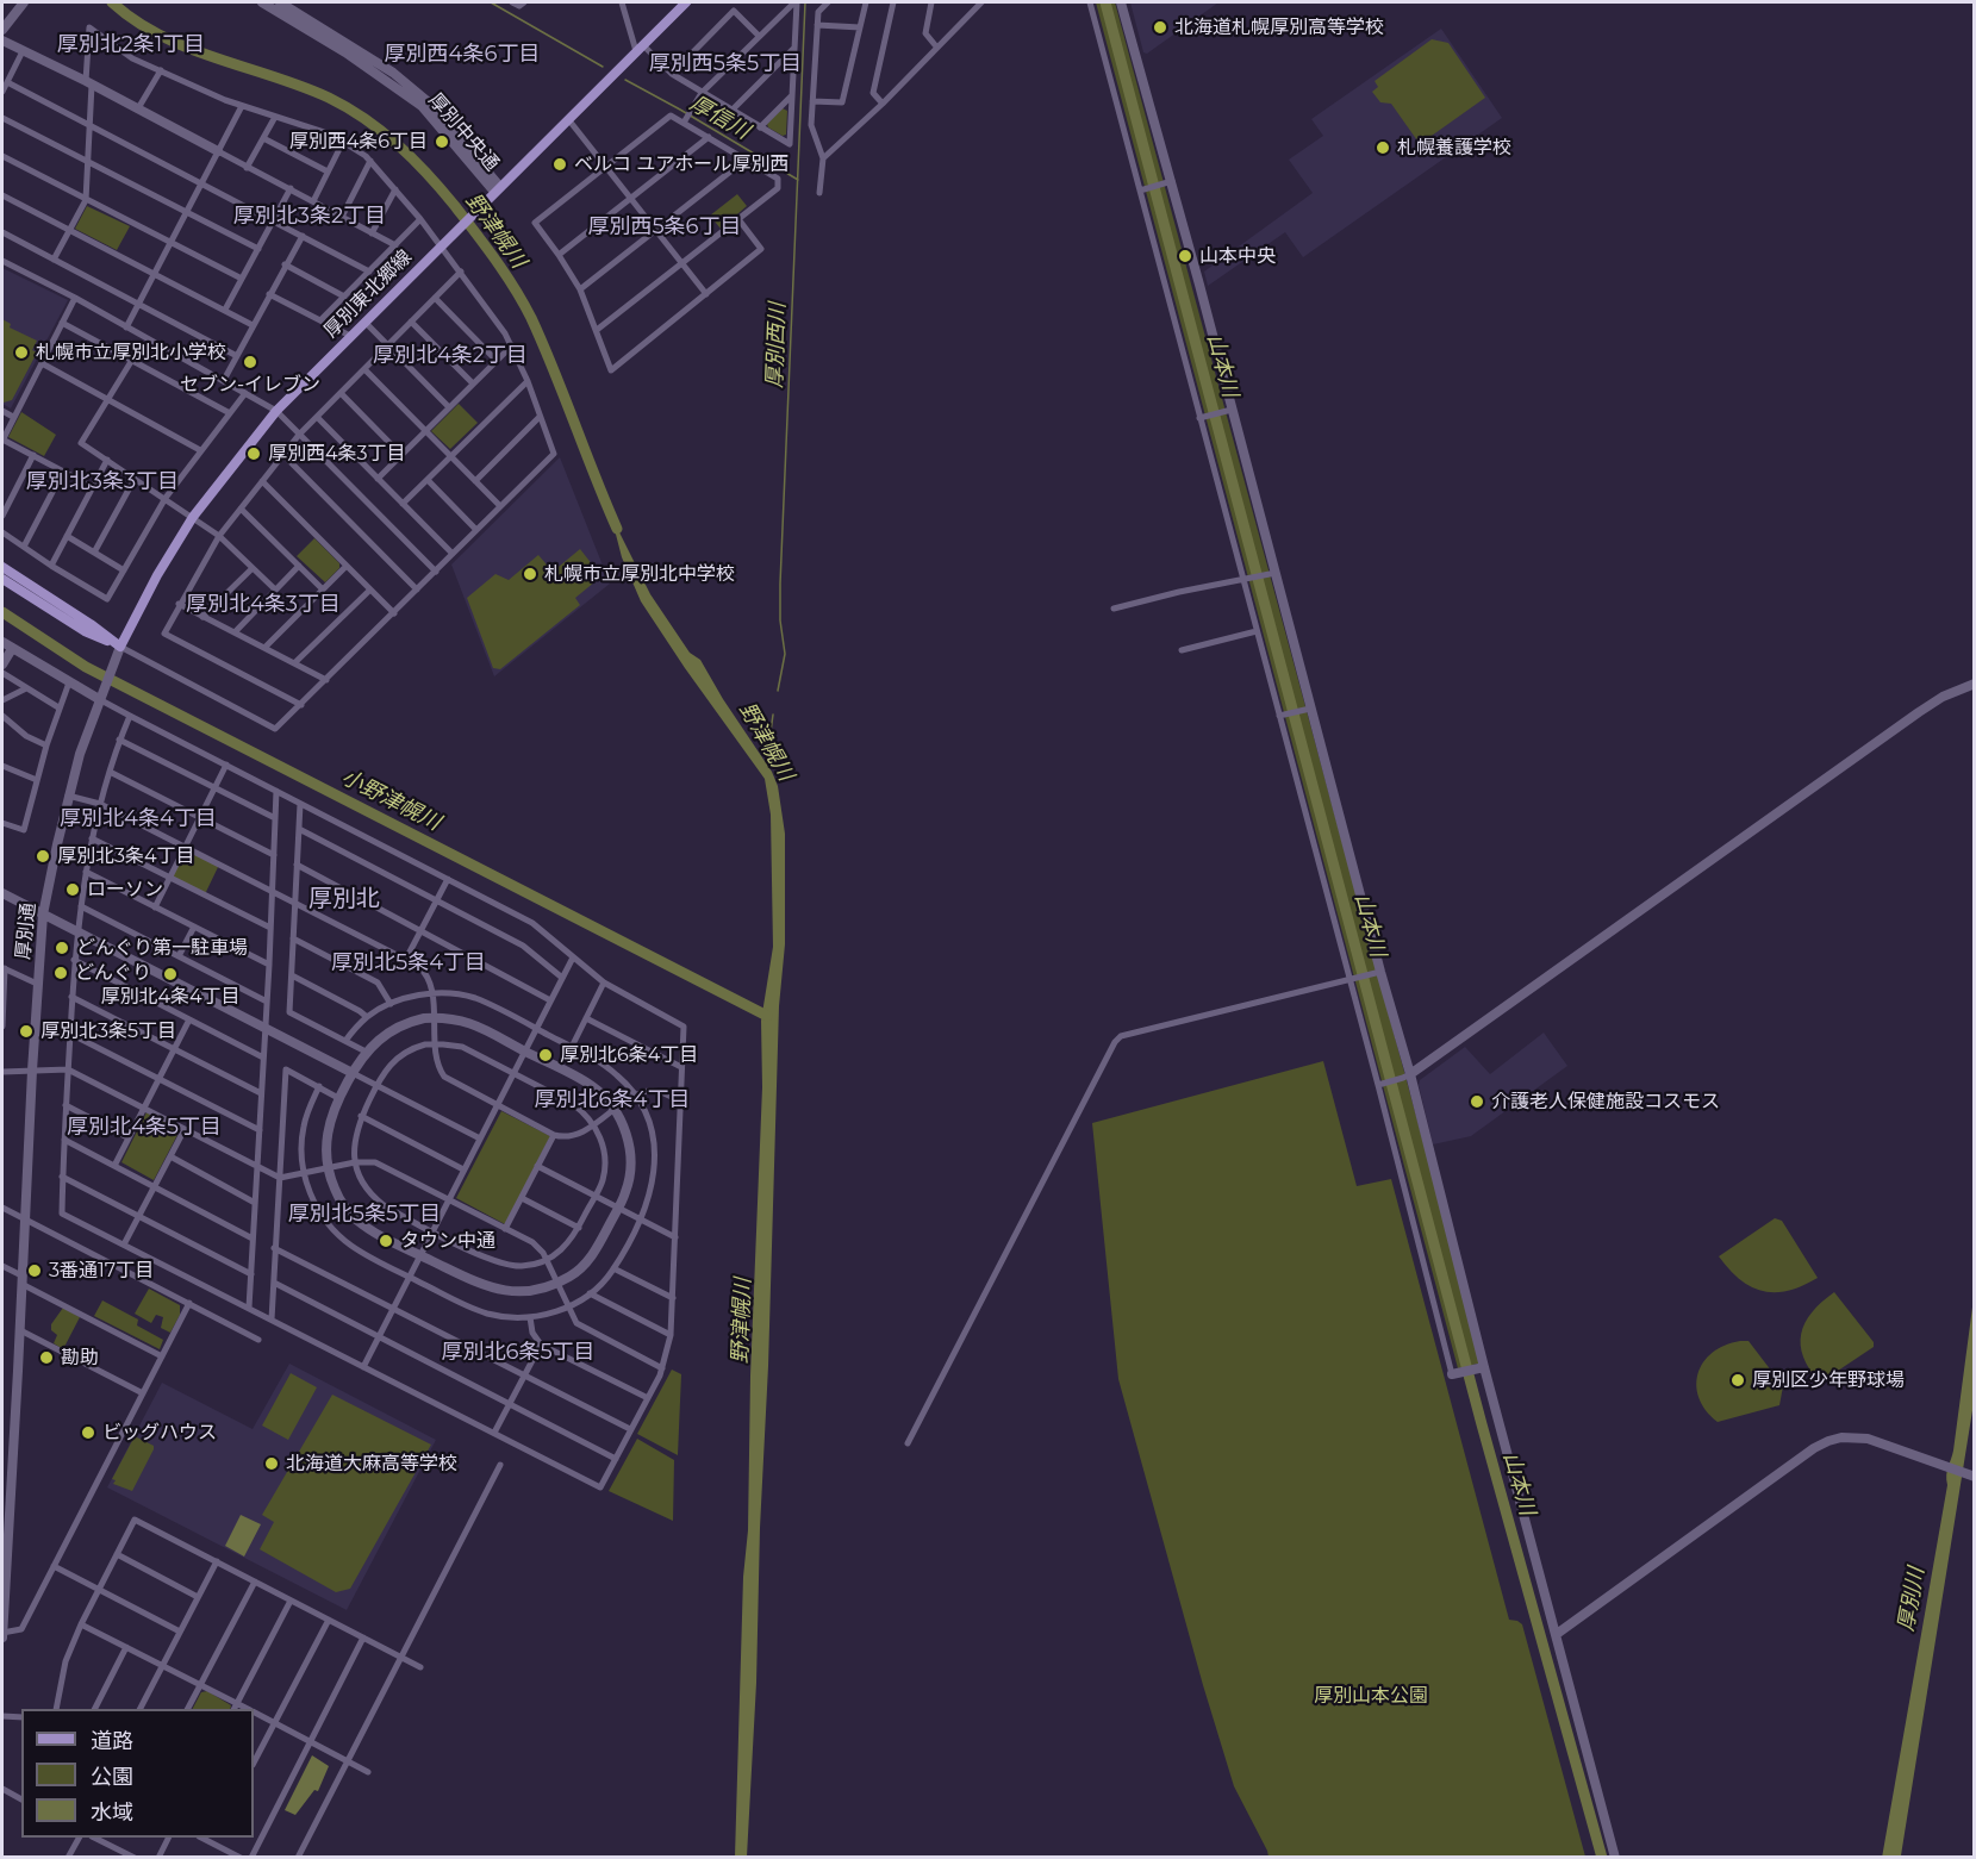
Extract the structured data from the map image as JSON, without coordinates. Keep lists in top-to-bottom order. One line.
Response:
{"streets":{"main road":["厚別東北郷線"],"street":["厚別中央通","厚別通"]},"crossings":[["厚別中央通","厚別東北郷線"],["厚別東北郷線","厚別通"]],"districts":["厚別北2条1丁目","厚別西4条6丁目","厚別西5条5丁目","厚別北3条2丁目","厚別西5条6丁目","厚別北4条2丁目","厚別北3条3丁目","厚別北4条3丁目","厚別北4条4丁目","厚別北","厚別北5条4丁目","厚別北6条4丁目","厚別北4条5丁目","厚別北5条5丁目","厚別北6条5丁目"],"water":["厚信川","野津幌川","厚別西川","山本川","小野津幌川","厚別川"],"parks":["厚別山本公園"],"places":["北海道札幌厚別高等学校","厚別西4条6丁目","札幌養護学校","ベルコ ユアホール厚別西","山本中央","札幌市立厚別北小学校","セブン-イレブン","厚別西4条3丁目","札幌市立厚別北中学校","厚別北3条4丁目","ローソン","どんぐり第一駐車場","どんぐり","厚別北4条4丁目","厚別北3条5丁目","厚別北6条4丁目","介護老人保健施設コスモス","タウン中通","3番通17丁目","勘助","厚別区少年野球場","ビッグハウス","北海道大麻高等学校"],"legend":["道路","公園","水域"]}
